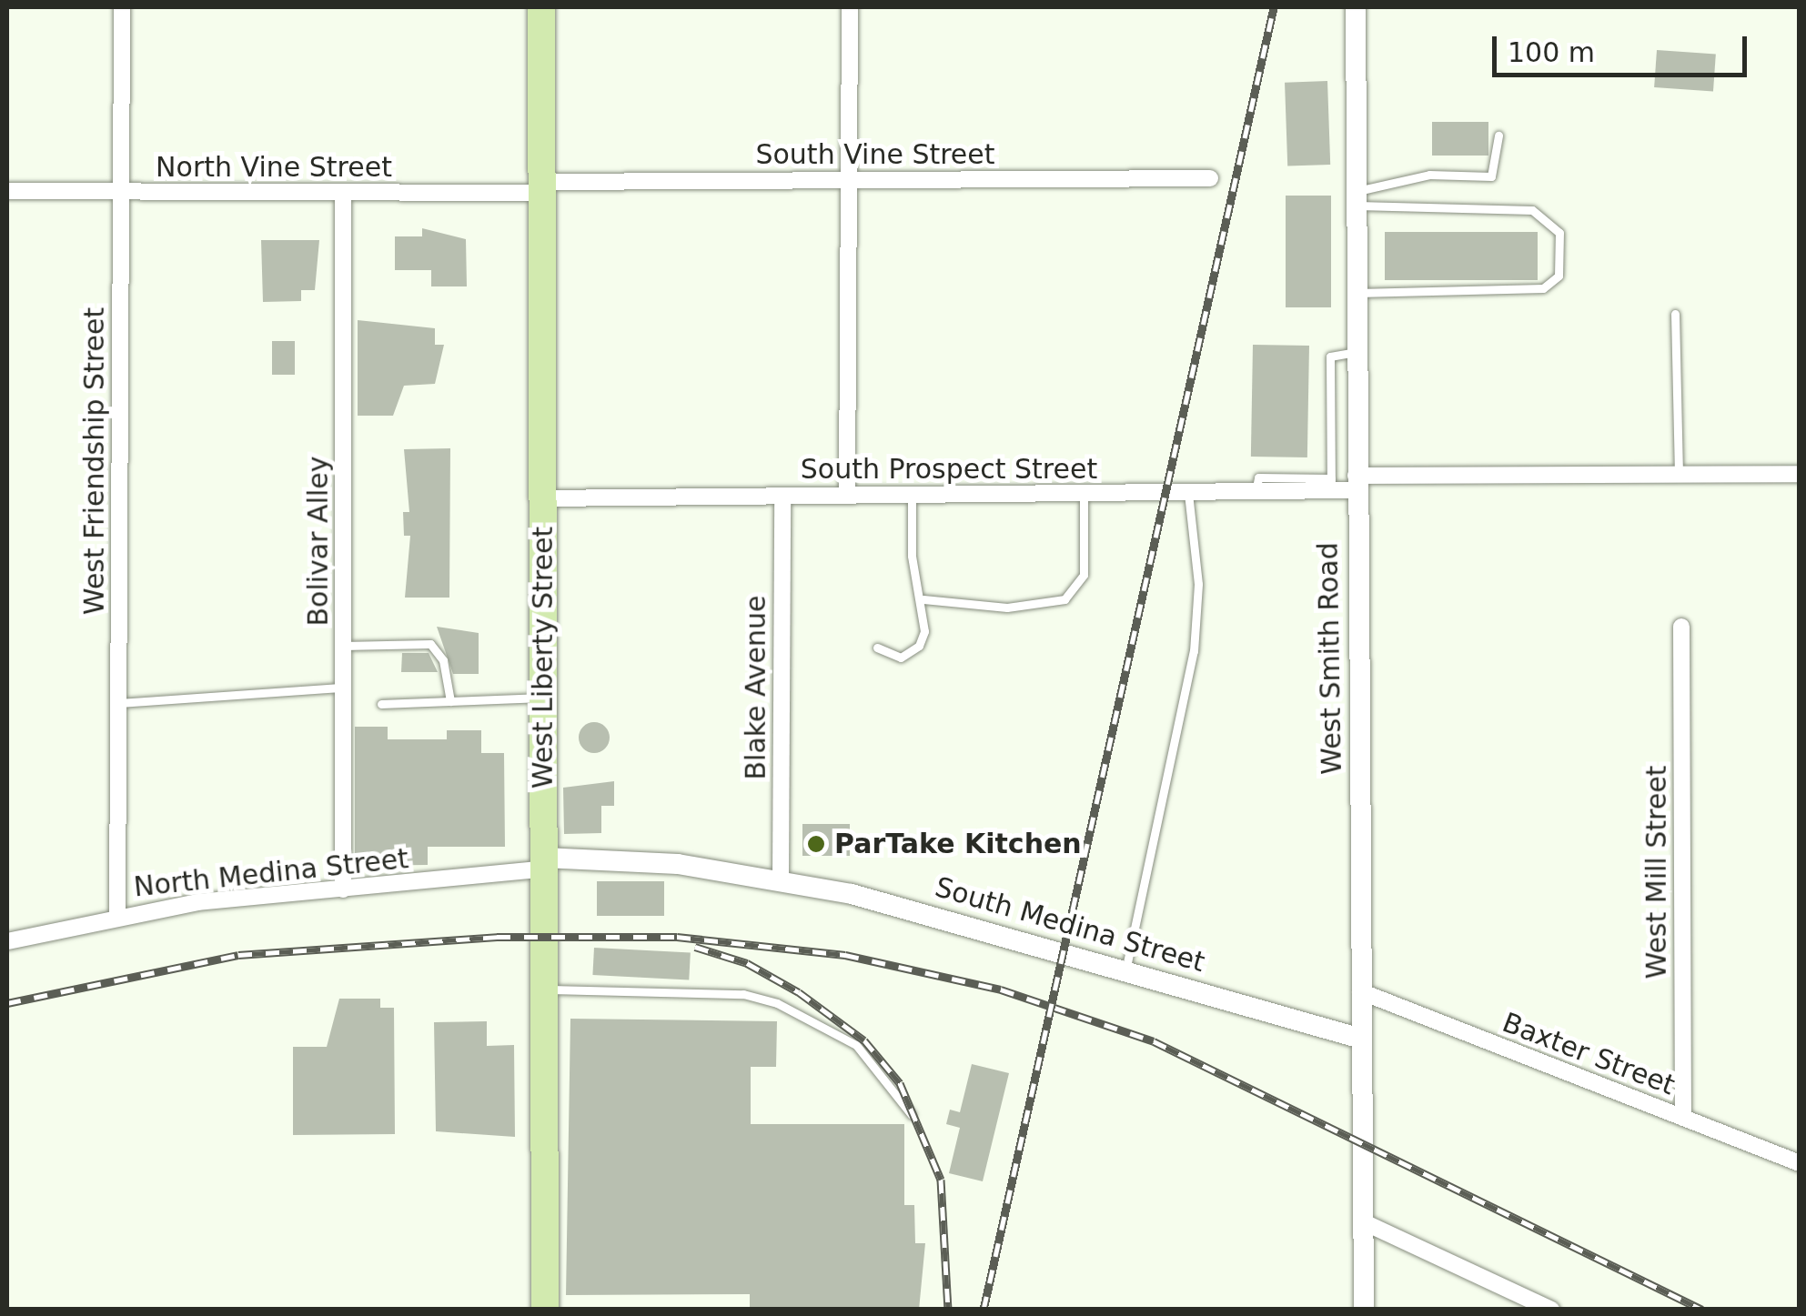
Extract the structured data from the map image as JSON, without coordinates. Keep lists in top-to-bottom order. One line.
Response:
{"streets":{"highway":["West Liberty Street"],"street":["South Vine Street","North Vine Street","West Friendship Street","South Prospect Street","Bolivar Alley","West Smith Road","Blake Avenue","West Mill Street","North Medina Street","South Medina Street","Baxter Street"]},"crossings":[["South Vine Street","North Vine Street"],["South Vine Street","West Liberty Street"],["North Vine Street","West Friendship Street"],["North Vine Street","Bolivar Alley"],["North Vine Street","West Liberty Street"],["West Friendship Street","North Medina Street"],["South Prospect Street","West Liberty Street"],["South Prospect Street","West Smith Road"],["South Prospect Street","Blake Avenue"],["Bolivar Alley","North Medina Street"],["West Liberty Street","North Medina Street"],["West Liberty Street","South Medina Street"],["West Smith Road","South Medina Street"],["West Smith Road","Baxter Street"],["Blake Avenue","South Medina Street"],["West Mill Street","Baxter Street"],["North Medina Street","South Medina Street"]],"places":["ParTake Kitchen"],"scale_bar":"100 m"}
